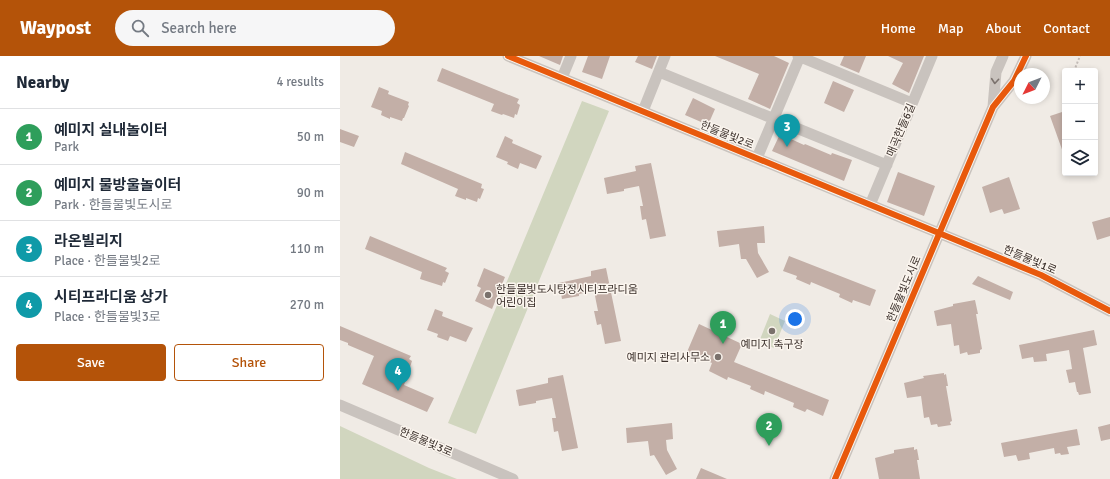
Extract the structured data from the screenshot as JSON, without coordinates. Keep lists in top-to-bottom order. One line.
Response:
{"streets":{"street":["매곡한들6길","한들물빛2로","한들물빛1로","한들물빛도시로","한들물빛3로"]},"crossings":[["매곡한들6길","한들물빛2로"],["한들물빛2로","한들물빛1로"],["한들물빛2로","한들물빛도시로"],["한들물빛1로","한들물빛도시로"]],"places":["한들물빛도시탕정시티프라디움 어린이집","예미지 축구장","예미지 관리사무소"],"north":"bottom left","page":{"header":"Waypost","search":"Search here","nav":["Home","Map","About","Contact"],"heading":["Nearby","4 results"],"map_buttons":["+","−"],"list":[{"mark":"1","name":"예미지 실내놀이터","note":"Park","value":"50 m"},{"mark":"2","name":"예미지 물방울놀이터","note":"Park · 한들물빛도시로","value":"90 m"},{"mark":"3","name":"라온빌리지","note":"Place · 한들물빛2로","value":"110 m"},{"mark":"4","name":"시티프라디움 상가","note":"Place · 한들물빛3로","value":"270 m"}],"pins":["3","1","4","2"],"buttons":["Save","Share"]}}
